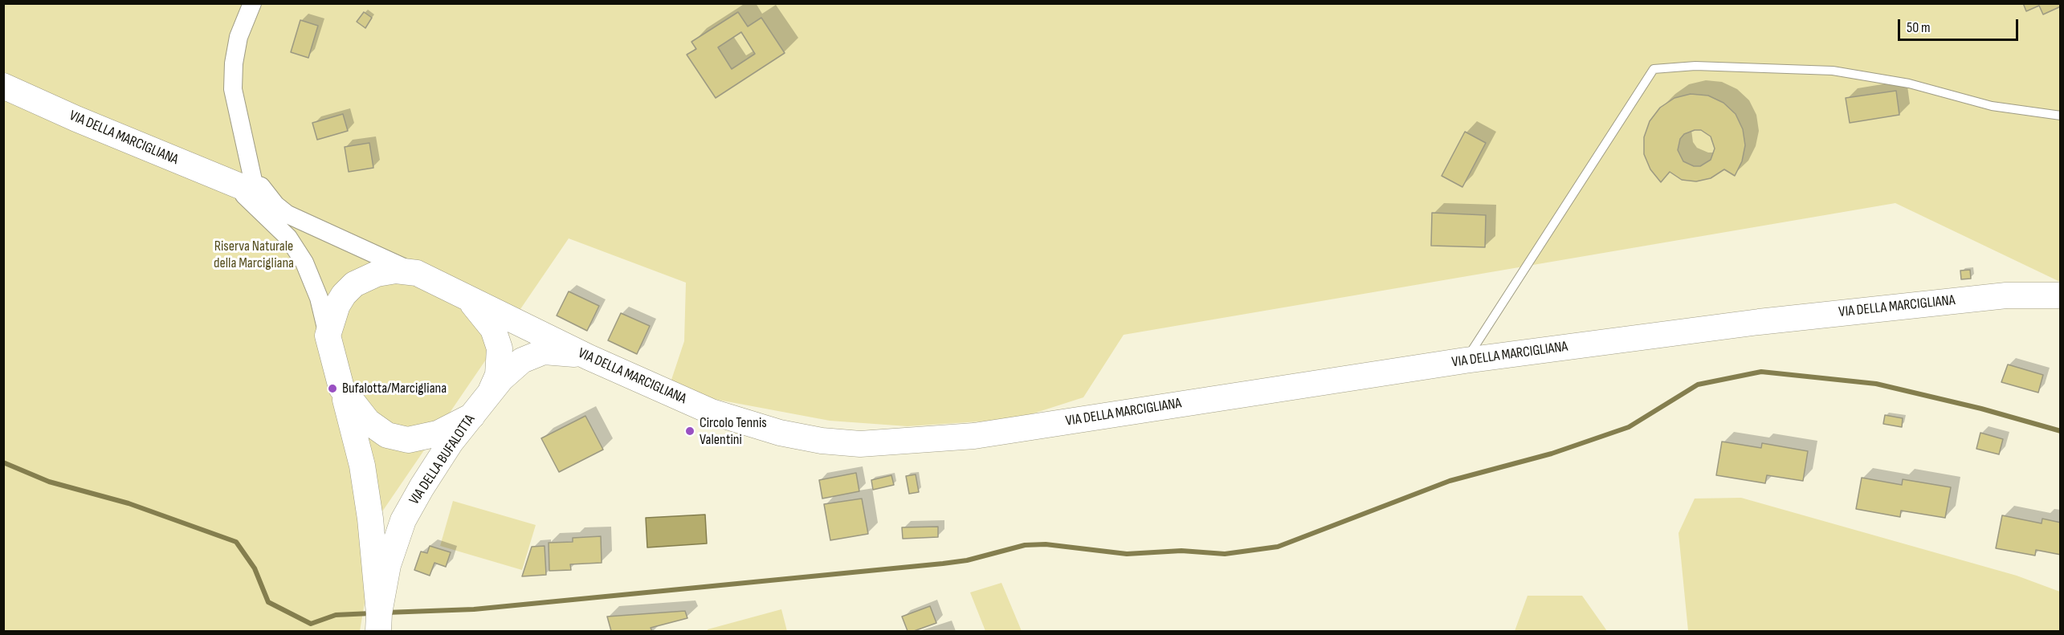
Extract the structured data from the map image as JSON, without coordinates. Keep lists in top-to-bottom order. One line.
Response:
{"streets":{"street":["VIA DELLA MARCIGLIANA","VIA DELLA BUFALOTTA"]},"crossings":[["VIA DELLA MARCIGLIANA","VIA DELLA BUFALOTTA"]],"parks":["Riserva Naturale della Marcigliana"],"places":["Bufalotta/Marcigliana","Circolo Tennis Valentini"],"scale_bar":"50 m"}
